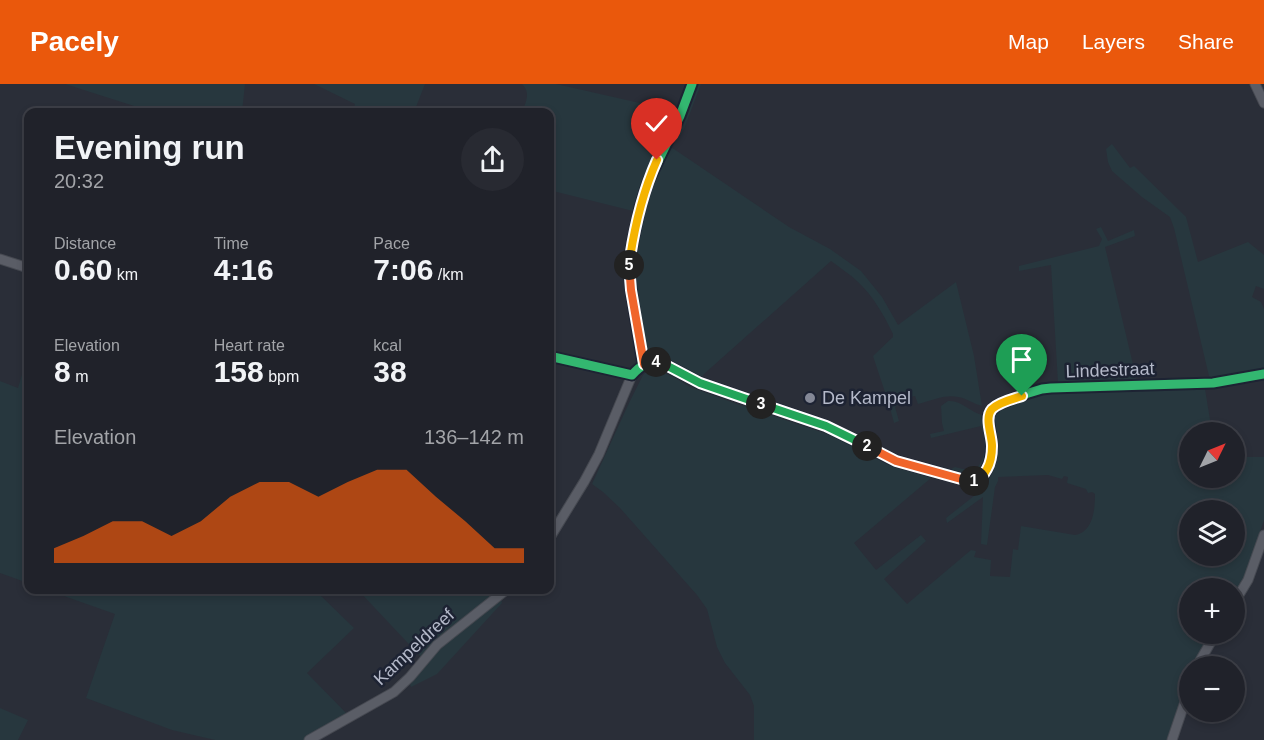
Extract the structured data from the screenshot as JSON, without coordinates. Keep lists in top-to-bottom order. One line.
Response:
{"streets":{"street":["Lindestraat","Kampeldreef"]},"places":["De Kampel"],"north":"top right","page":{"header":"Pacely","nav":["Map","Layers","Share"],"heading":["Evening run","20:32"],"stats":[["Distance","0.60 km"],["Time","4:16"],["Pace","7:06 /km"],["Elevation","8 m"],["Heart rate","158 bpm"],["kcal","38"]],"pins":["5","4","3","2","1"],"chart":["Elevation","136–142 m"],"map_buttons":["+","−"]}}
